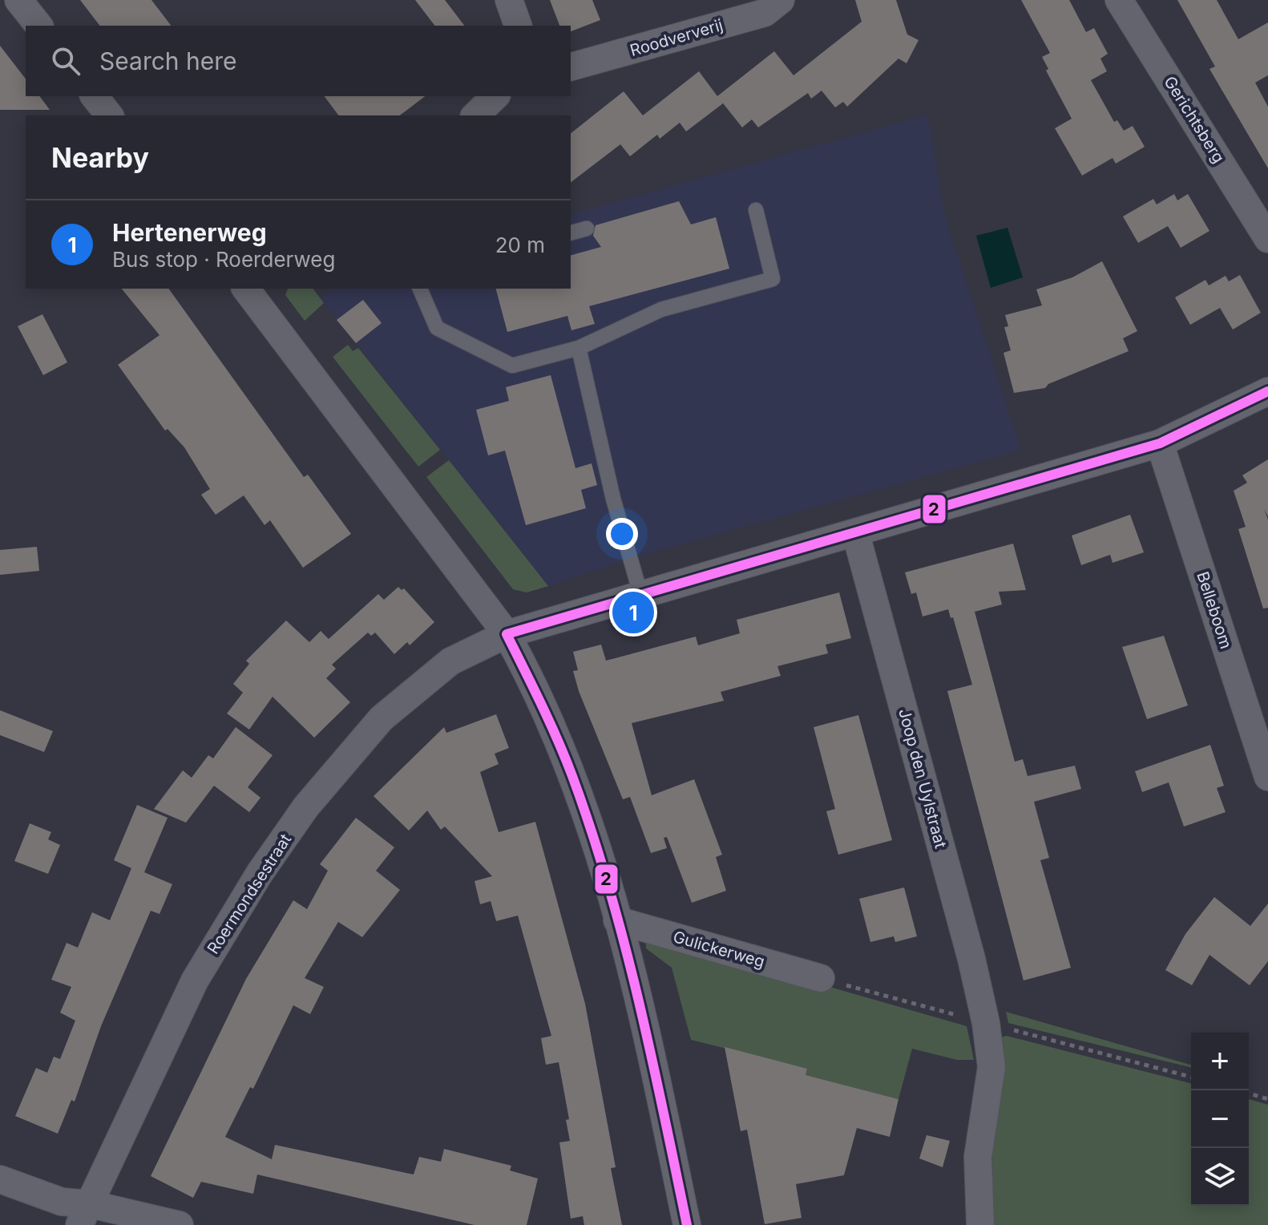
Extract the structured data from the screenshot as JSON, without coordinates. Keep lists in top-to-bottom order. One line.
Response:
{"streets":{"street":["Roodververij","Gerichtsberg","Belleboom","Joop den Uylstraat","Roermondsestraat","Gulickerweg"]},"crossings":[["Belleboom","Roermondsestraat"],["Joop den Uylstraat","Roermondsestraat"]],"lines":["transit line 2"],"page":{"search":"Search here","heading":"Nearby","list":[{"mark":"1","name":"Hertenerweg","note":"Bus stop · Roerderweg","value":"20 m"}],"pins":"1","map_buttons":["+","−"]}}
